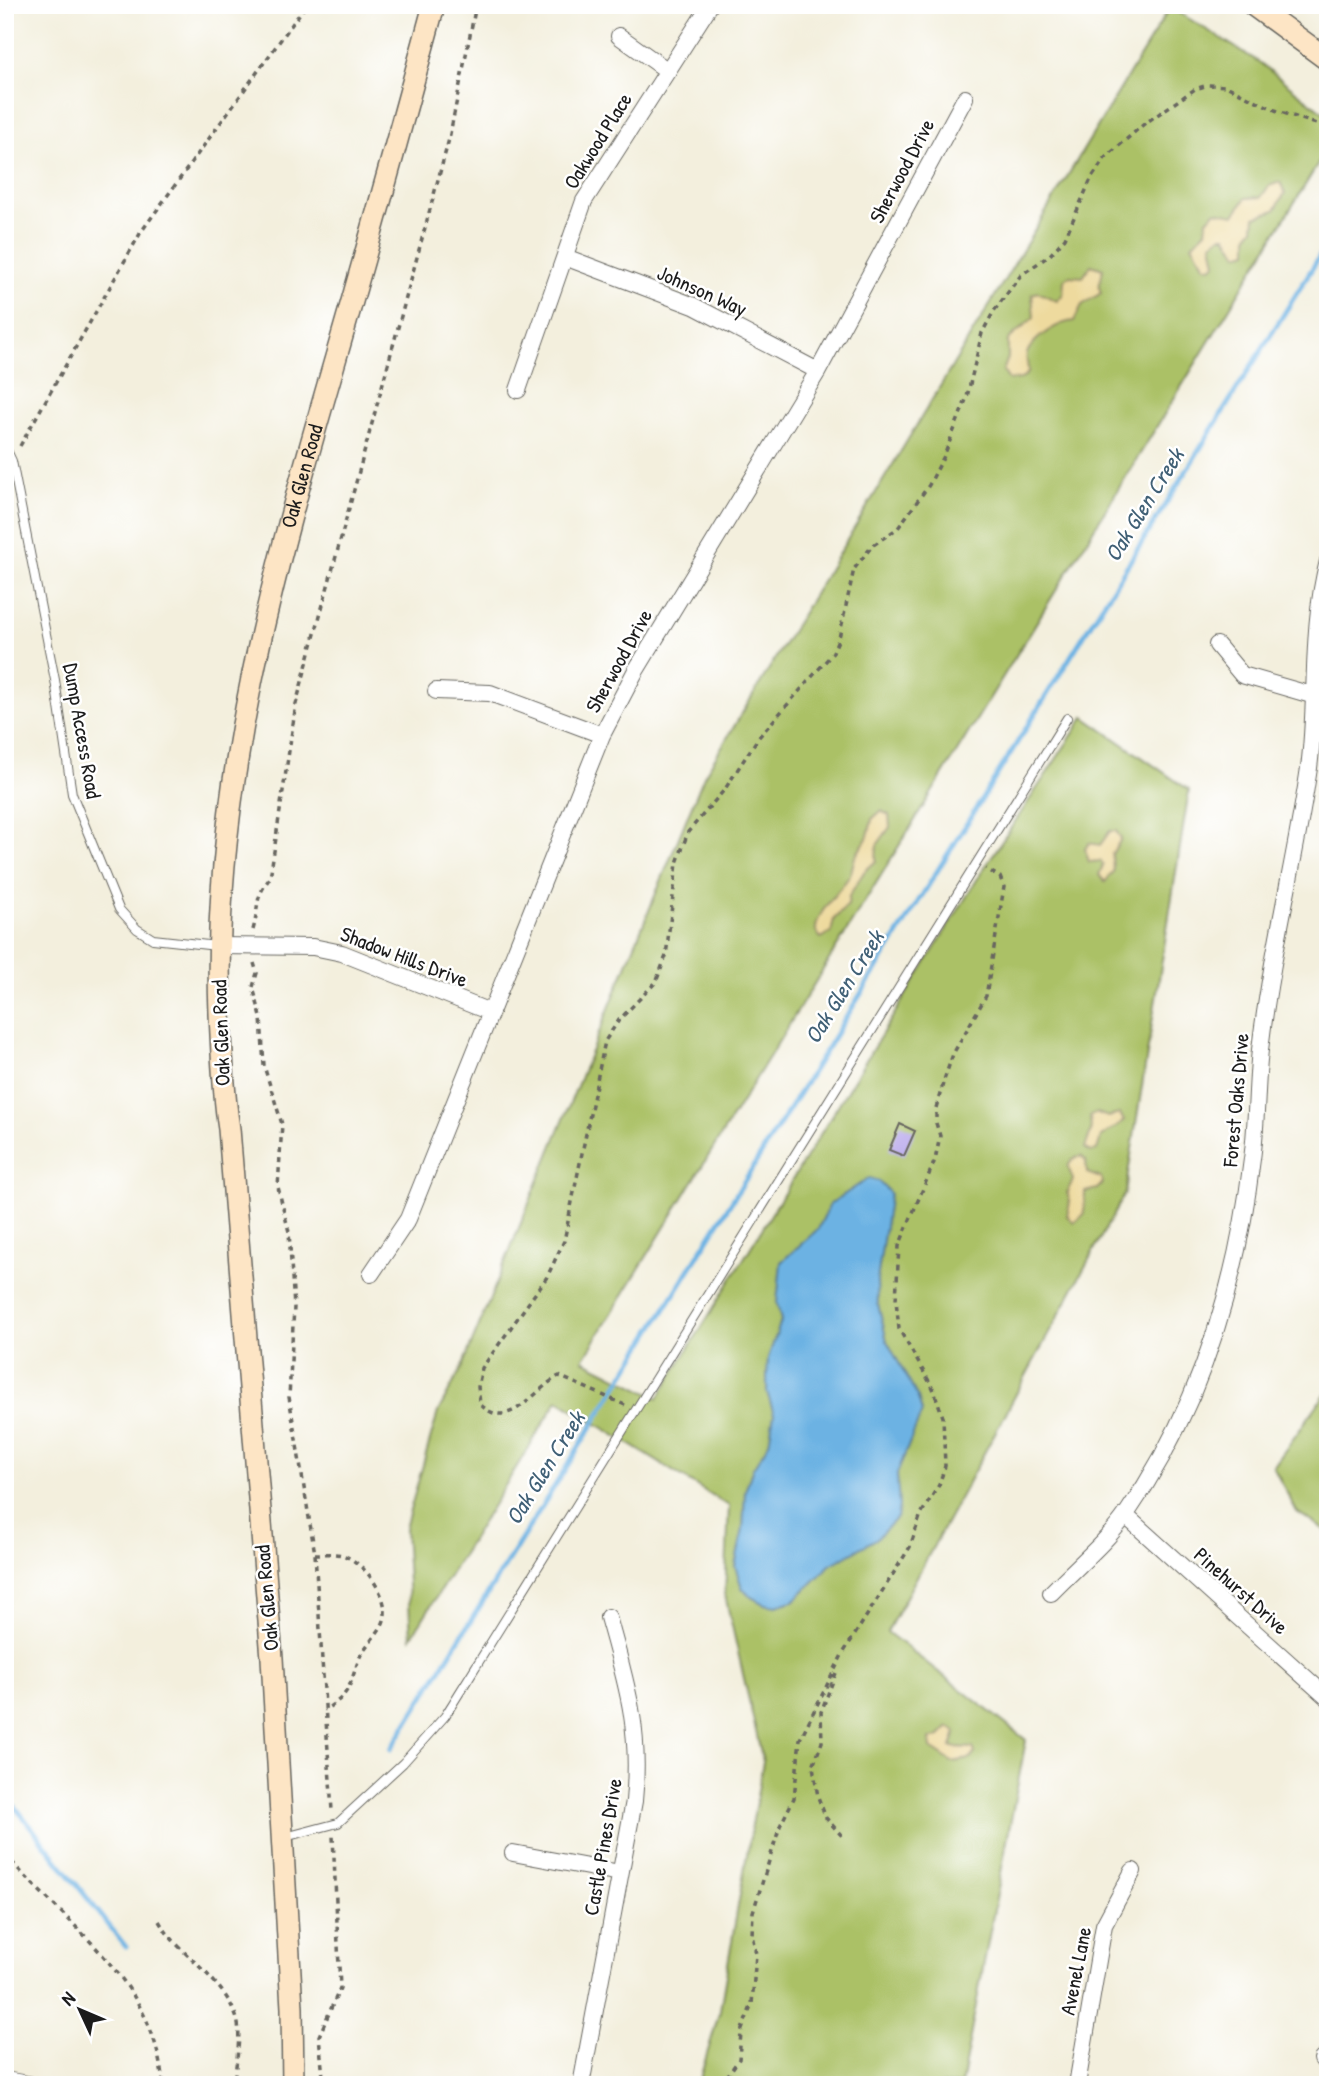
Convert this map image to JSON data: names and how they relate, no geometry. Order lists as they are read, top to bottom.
{
  "streets": {
    "main road": ["Oak Glen Road"],
    "street": [
      "Oakwood Place",
      "Sherwood Drive",
      "Johnson Way",
      "Shadow Hills Drive",
      "Forest Oaks Drive",
      "Pinehurst Drive",
      "Castle Pines Drive",
      "Avenel Lane"
    ],
    "lane": ["Dump Access Road"]
  },
  "crossings": [
    ["Oakwood Place", "Johnson Way"],
    ["Sherwood Drive", "Johnson Way"],
    ["Sherwood Drive", "Shadow Hills Drive"],
    ["Oak Glen Road", "Dump Access Road"],
    ["Oak Glen Road", "Shadow Hills Drive"],
    ["Dump Access Road", "Shadow Hills Drive"],
    ["Forest Oaks Drive", "Pinehurst Drive"]
  ],
  "water": ["Oak Glen Creek"],
  "north": "top left"
}
